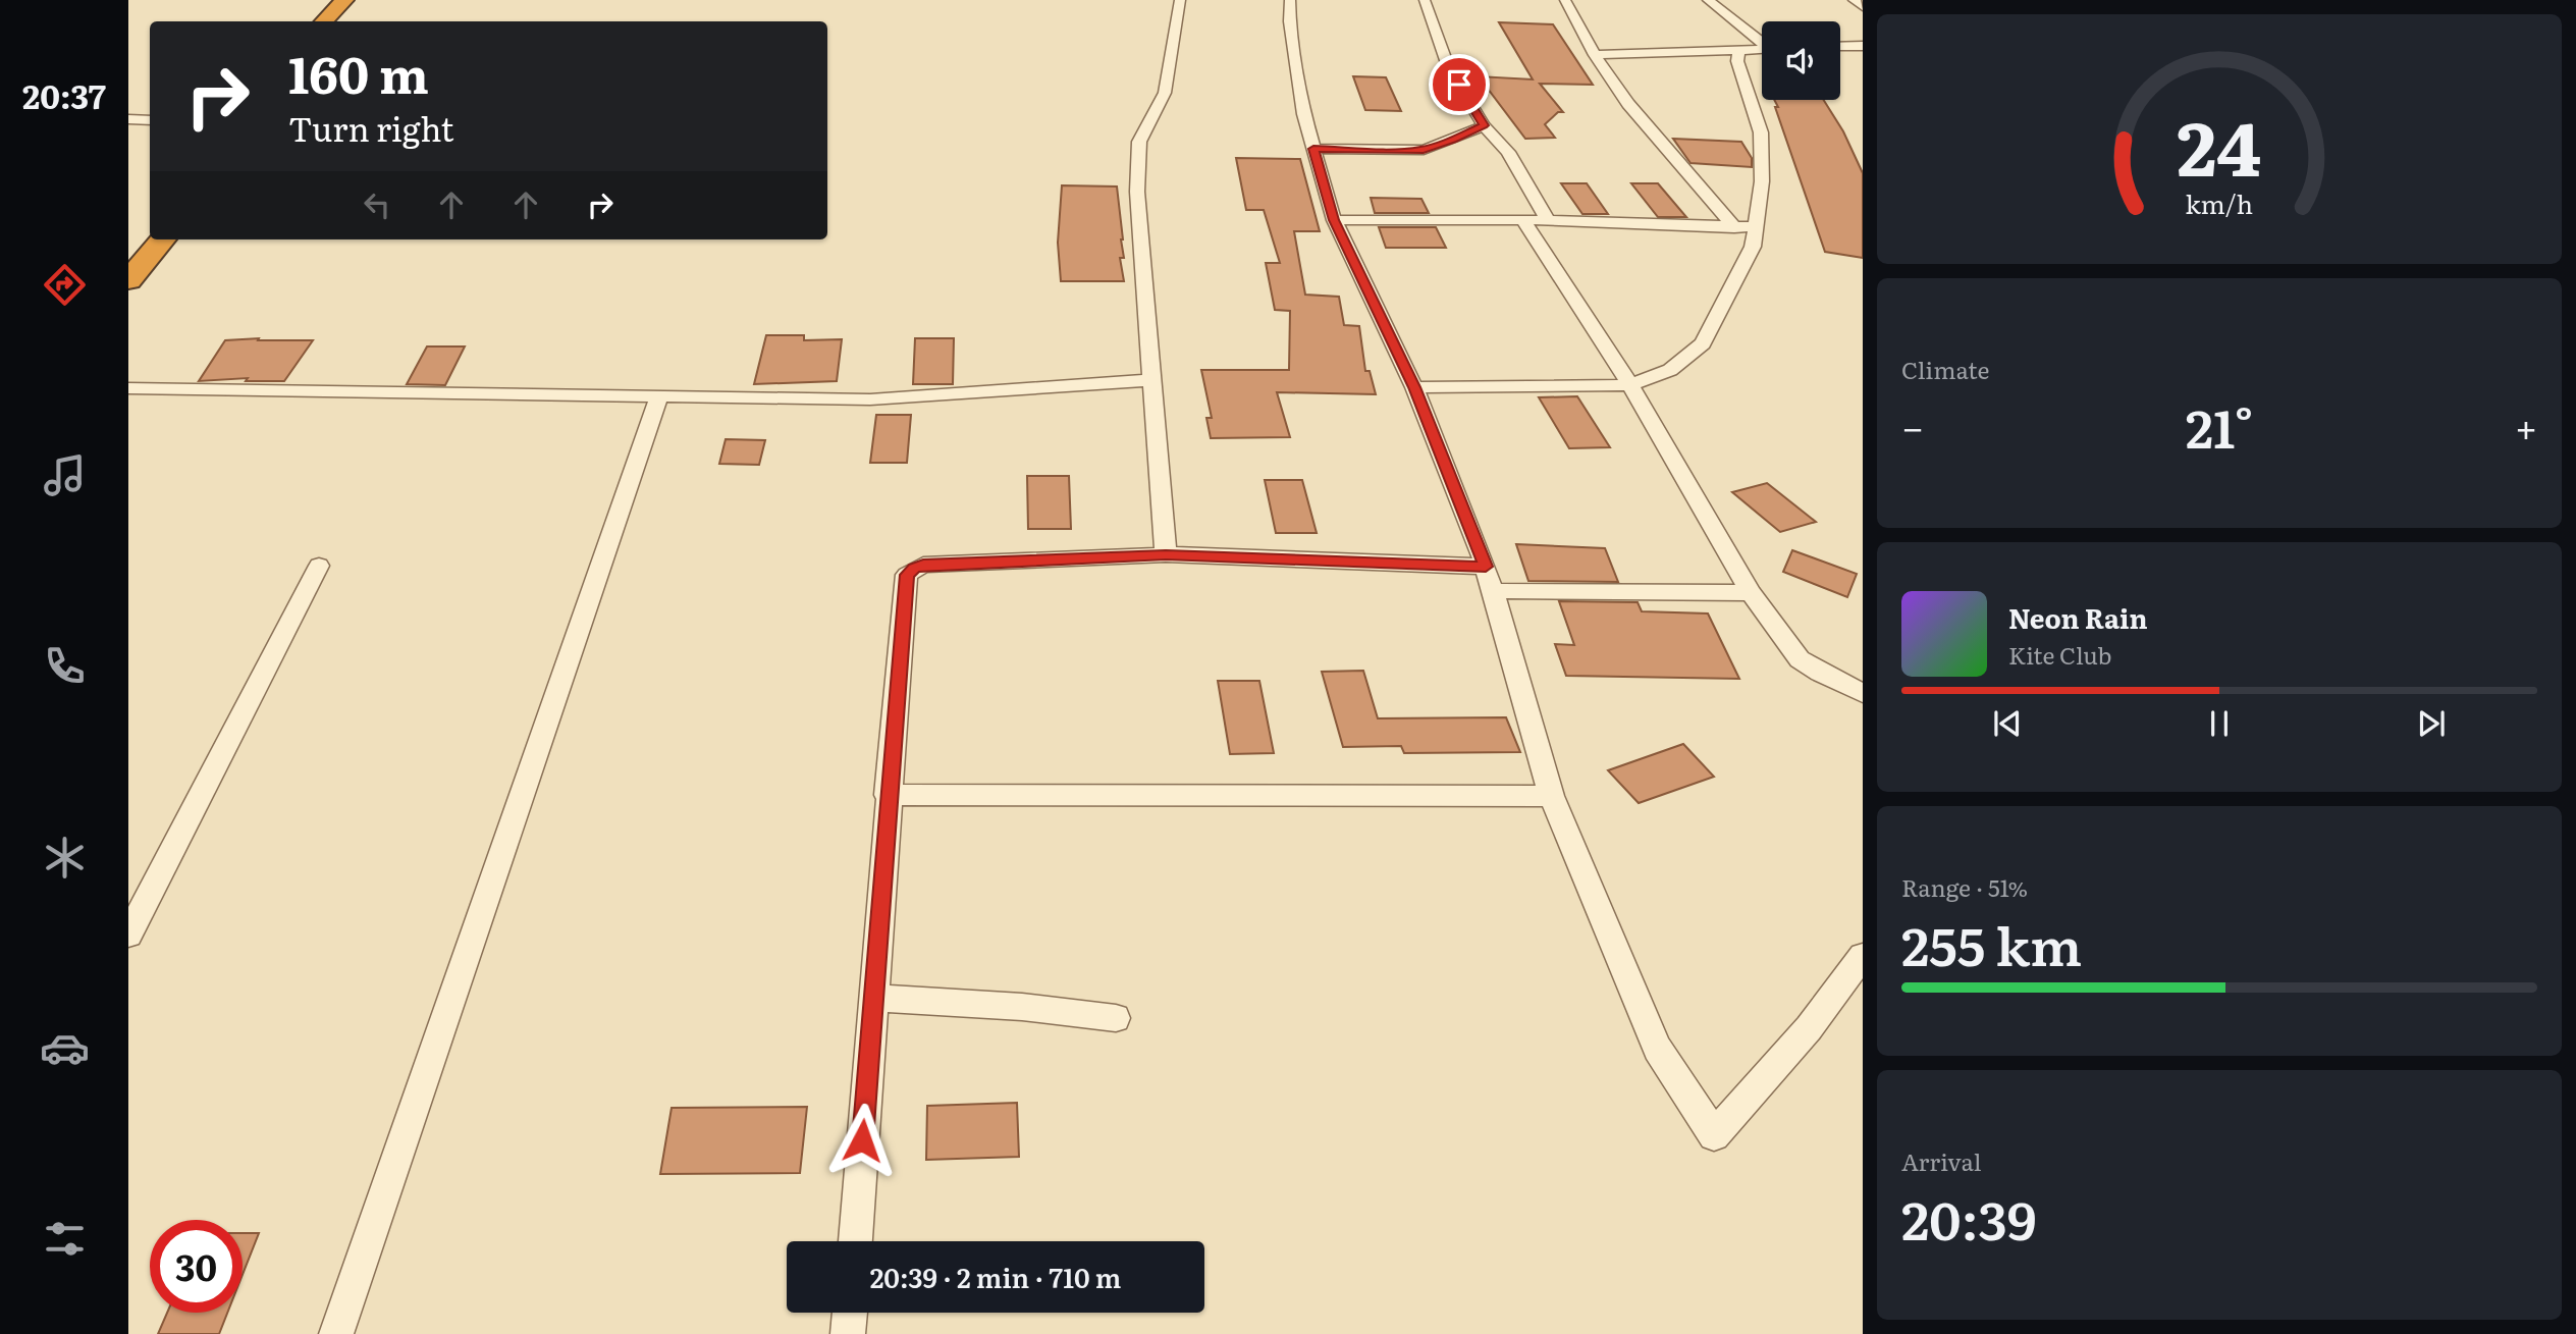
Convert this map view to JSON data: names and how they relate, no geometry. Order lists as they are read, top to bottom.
{
  "page": {
    "tabs": "20:37",
    "turn": ["160 m", "Turn right"],
    "tile": [
      "Climate",
      ["Range · 51%", "255 km"],
      ["Arrival", "20:39"]
    ],
    "heat": ["−", "21°", "+"],
    "song": ["Neon Rain", "Kite Club"],
    "limit": "30",
    "trip": "20:39 · 2 min · 710 m",
    "gauge": ["24", "km/h"]
  }
}
